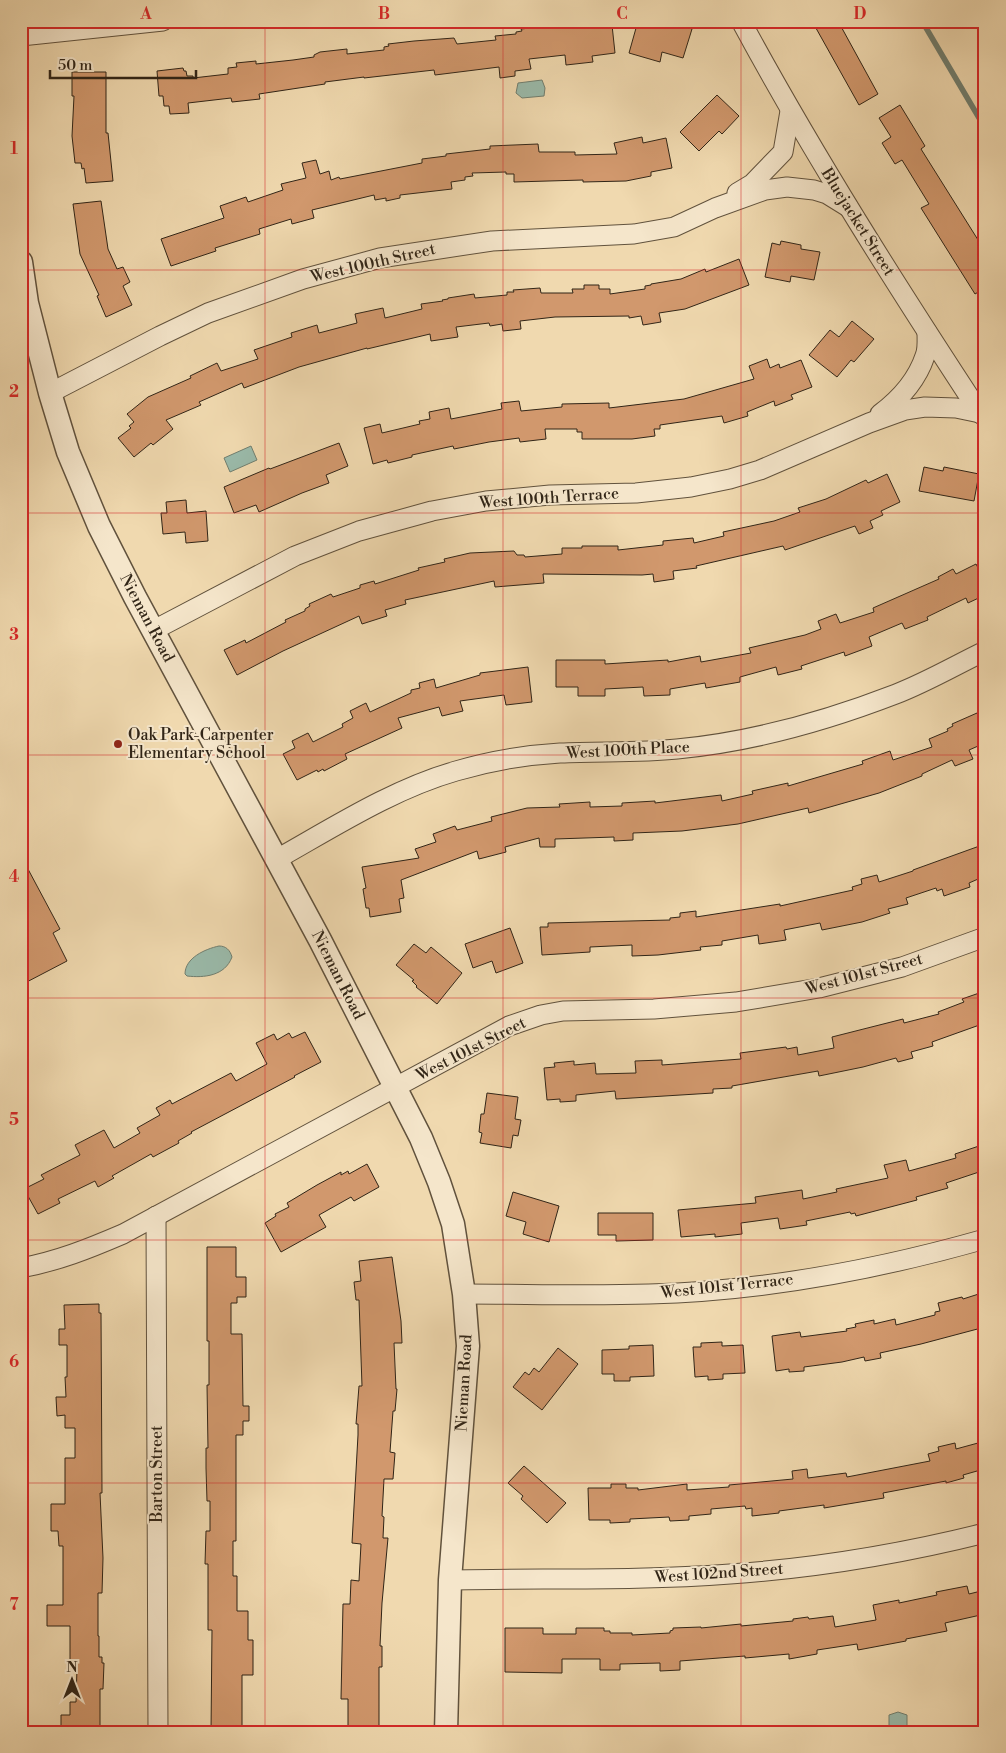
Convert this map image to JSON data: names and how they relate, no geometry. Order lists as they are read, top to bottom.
{
  "streets": {
    "street": [
      "Bluejacket Street",
      "West 100th Street",
      "West 100th Terrace",
      "Nieman Road",
      "West 100th Place",
      "West 101st Street",
      "West 101st Terrace",
      "Barton Street",
      "West 102nd Street"
    ]
  },
  "crossings": [
    ["Bluejacket Street", "West 100th Street"],
    ["Bluejacket Street", "West 100th Terrace"],
    ["West 100th Street", "Nieman Road"],
    ["West 100th Terrace", "Nieman Road"],
    ["Nieman Road", "West 100th Place"],
    ["Nieman Road", "West 101st Street"],
    ["Nieman Road", "West 101st Terrace"],
    ["Nieman Road", "West 102nd Street"],
    ["West 101st Street", "Barton Street"]
  ],
  "places": ["Oak Park-Carpenter Elementary School"],
  "scale_bar": "50 m",
  "north": "top",
  "grid": {
    "columns": [
      "A",
      "B",
      "C",
      "D"
    ],
    "rows": [
      "1",
      "2",
      "3",
      "4",
      "5",
      "6",
      "7"
    ]
  }
}
